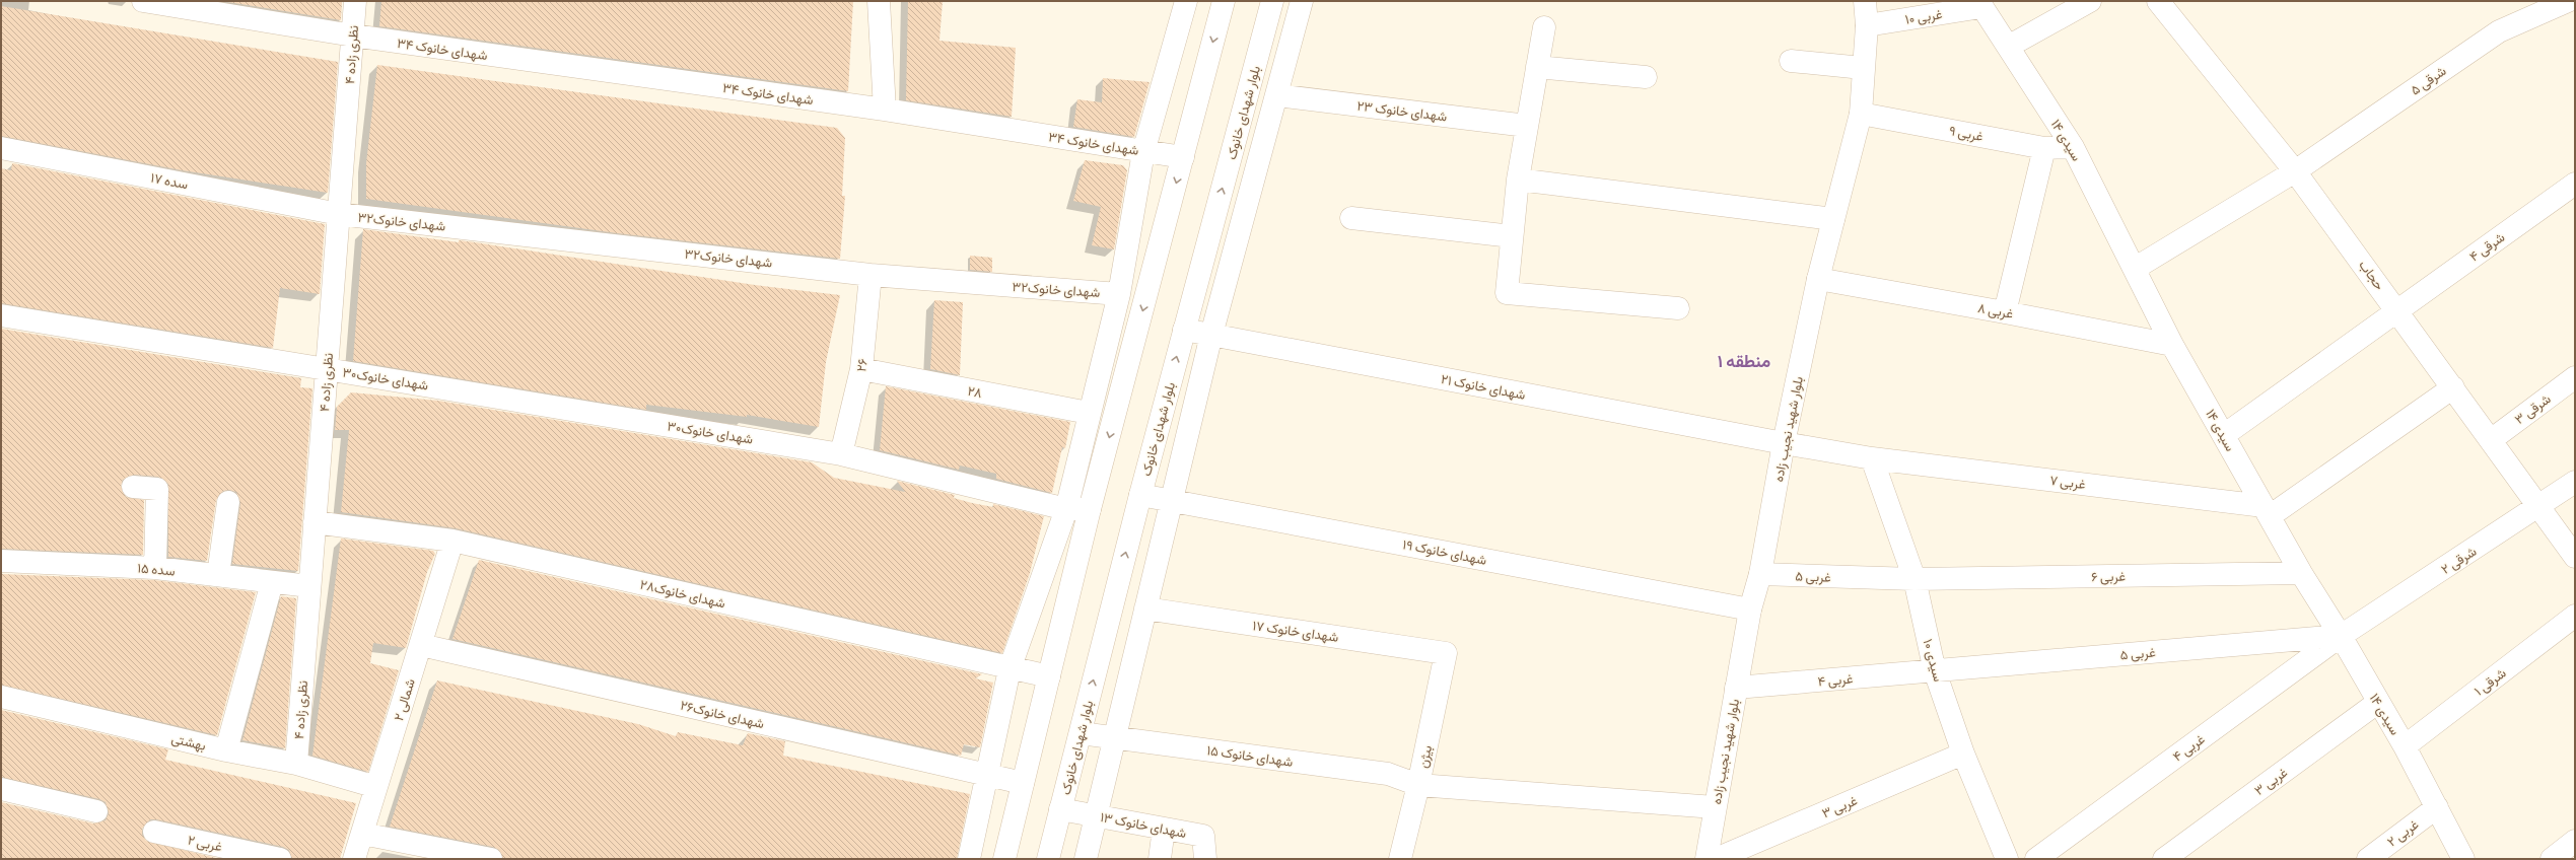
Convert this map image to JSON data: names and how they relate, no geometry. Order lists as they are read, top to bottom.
{
  "streets": {
    "street": [
      "غربی ۱۰",
      "۳۴ شهدای خانوک",
      "نظری زاده ۴",
      "شرقی ۵",
      "شهدای خانوک ۲۳",
      "بلوار شهدای خانوک",
      "غربی ۹",
      "سیدی ۱۴",
      "سده ۱۷",
      "شهدای خانوک۳۲",
      "شرقی ۴",
      "حجاب",
      "غربی ۸",
      "۲۶",
      "شهدای خانوک۳۰",
      "شهدای خانوک ۲۱",
      "۲۸",
      "شرقی ۳",
      "بلوار شهید نجیب زاده",
      "غربی ۷",
      "شهدای خانوک ۱۹",
      "شرقی ۲",
      "سده ۱۵",
      "غربی ۵",
      "غربی ۶",
      "شهدای خانوک۲۸",
      "شهدای خانوک ۱۷",
      "سیدی ۱۰",
      "غربی ۴",
      "شرقی ۱",
      "شمالی ۲",
      "شهدای خانوک۲۶",
      "بهشتی",
      "شهدای خانوک ۱۵",
      "بیژن",
      "غربی ۳",
      "شهدای خانوک ۱۳",
      "غربی ۲",
      "۲ غربی"
    ]
  },
  "crossings": [
    ["غربی ۱۰", "سیدی ۱۴"],
    ["غربی ۱۰", "بلوار شهید نجیب زاده"],
    ["۳۴ شهدای خانوک", "نظری زاده ۴"],
    ["نظری زاده ۴", "سده ۱۷"],
    ["نظری زاده ۴", "شهدای خانوک۳۲"],
    ["نظری زاده ۴", "شهدای خانوک۳۰"],
    ["نظری زاده ۴", "سده ۱۵"],
    ["نظری زاده ۴", "شهدای خانوک۲۸"],
    ["نظری زاده ۴", "بهشتی"],
    ["شرقی ۵", "سیدی ۱۴"],
    ["شرقی ۵", "حجاب"],
    ["بلوار شهدای خانوک", "شهدای خانوک ۲۱"],
    ["بلوار شهدای خانوک", "شهدای خانوک ۱۹"],
    ["بلوار شهدای خانوک", "شهدای خانوک ۱۵"],
    ["بلوار شهدای خانوک", "شهدای خانوک ۱۳"],
    ["غربی ۹", "سیدی ۱۴"],
    ["غربی ۹", "بلوار شهید نجیب زاده"],
    ["سیدی ۱۴", "شرقی ۴"],
    ["سیدی ۱۴", "غربی ۸"],
    ["سیدی ۱۴", "غربی ۷"],
    ["سیدی ۱۴", "شرقی ۲"],
    ["سیدی ۱۴", "غربی ۵"],
    ["سیدی ۱۴", "غربی ۶"],
    ["سیدی ۱۴", "غربی ۴"],
    ["سیدی ۱۴", "شرقی ۱"],
    ["سیدی ۱۴", "غربی ۳"],
    ["سیدی ۱۴", "غربی ۲"],
    ["سده ۱۷", "شهدای خانوک۳۲"],
    ["شهدای خانوک۳۲", "۲۶"],
    ["شرقی ۴", "حجاب"],
    ["حجاب", "شرقی ۳"],
    ["حجاب", "شرقی ۲"],
    ["غربی ۸", "بلوار شهید نجیب زاده"],
    ["۲۶", "شهدای خانوک۳۰"],
    ["۲۶", "۲۸"],
    ["شهدای خانوک ۲۱", "بلوار شهید نجیب زاده"],
    ["بلوار شهید نجیب زاده", "شهدای خانوک ۱۹"],
    ["بلوار شهید نجیب زاده", "غربی ۵"],
    ["بلوار شهید نجیب زاده", "غربی ۴"],
    ["بلوار شهید نجیب زاده", "شهدای خانوک ۱۵"],
    ["غربی ۷", "سیدی ۱۰"],
    ["شرقی ۲", "غربی ۵"],
    ["شرقی ۲", "غربی ۴"],
    ["غربی ۵", "غربی ۶"],
    ["غربی ۵", "سیدی ۱۰"],
    ["غربی ۵", "غربی ۴"],
    ["غربی ۶", "سیدی ۱۰"],
    ["شهدای خانوک۲۸", "شمالی ۲"],
    ["شهدای خانوک ۱۷", "بیژن"],
    ["سیدی ۱۰", "غربی ۴"],
    ["سیدی ۱۰", "غربی ۳"],
    ["شمالی ۲", "شهدای خانوک۲۶"],
    ["شمالی ۲", "بهشتی"],
    ["شهدای خانوک ۱۵", "بیژن"]
  ],
  "districts": ["منطقه ۱"]
}
